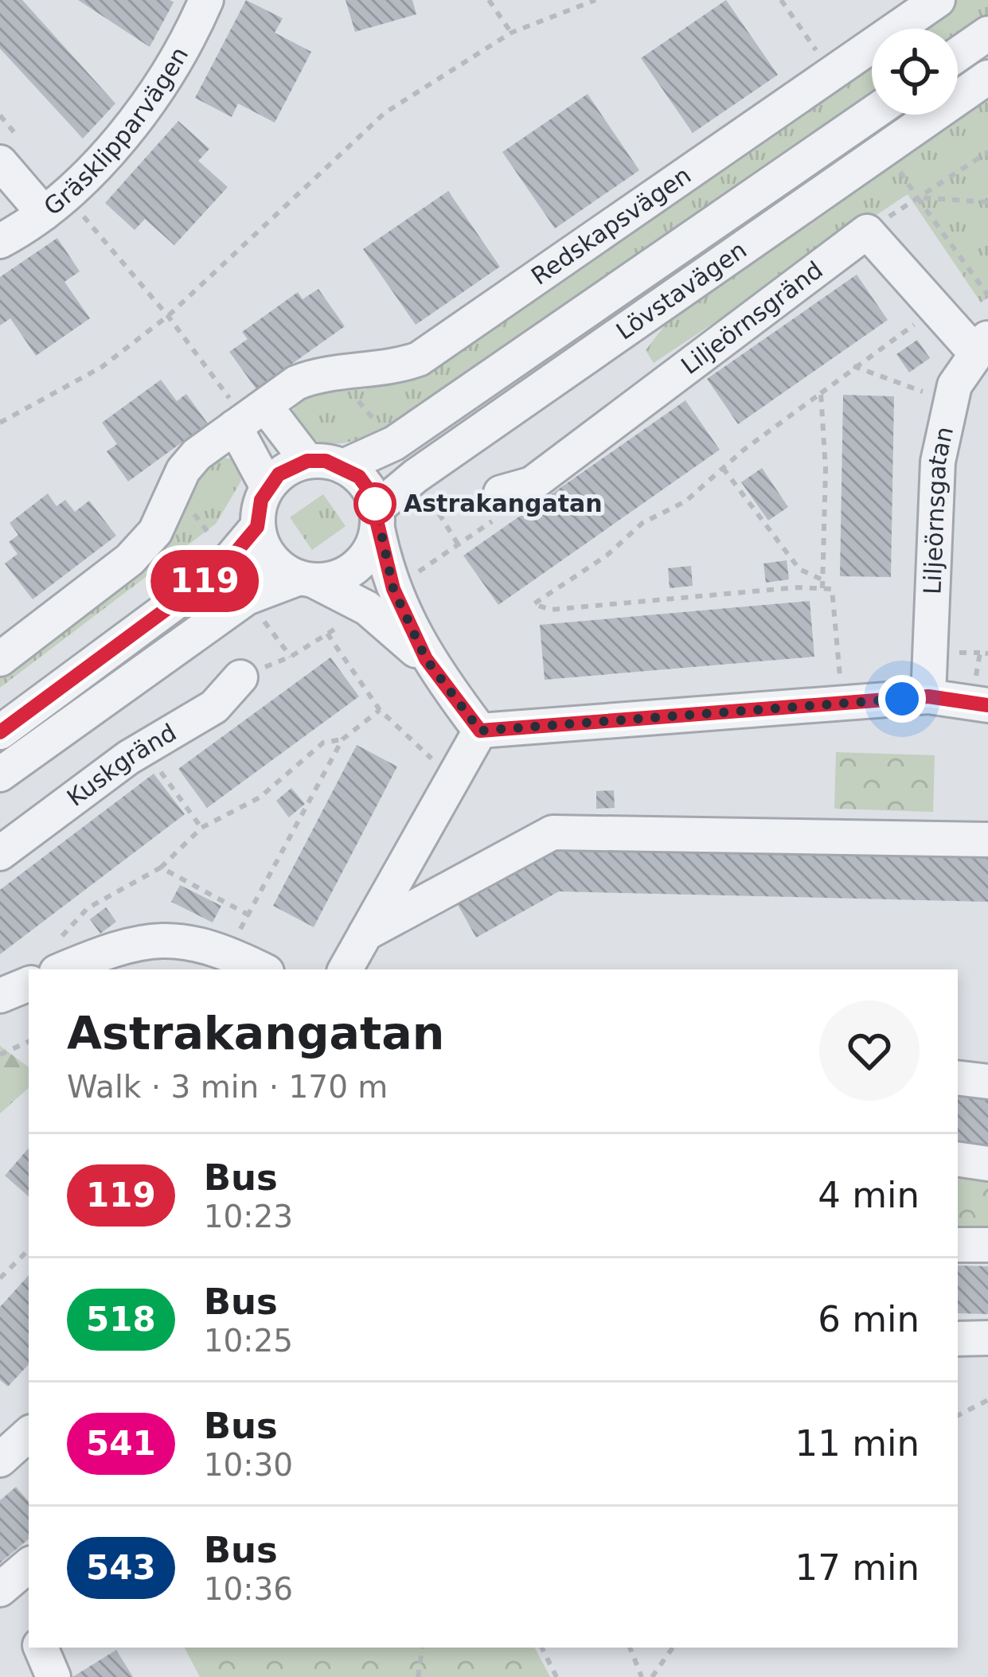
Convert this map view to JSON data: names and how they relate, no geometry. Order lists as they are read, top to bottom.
{
  "streets": {
    "street": [
      "Gräsklipparvägen",
      "Redskapsvägen",
      "Lövstavägen",
      "Liljeörnsgränd",
      "Liljeörnsgatan",
      "Kuskgränd"
    ]
  },
  "places": ["Astrakangatan"],
  "lines": ["bus line 119"],
  "page": {
    "on_map": "119",
    "heading": ["Astrakangatan", "Walk · 3 min · 170 m"],
    "list": [
      {
        "mark": "119",
        "name": "Bus",
        "note": "10:23",
        "value": "4 min"
      },
      {
        "mark": "518",
        "name": "Bus",
        "note": "10:25",
        "value": "6 min"
      },
      {
        "mark": "541",
        "name": "Bus",
        "note": "10:30",
        "value": "11 min"
      },
      {
        "mark": "543",
        "name": "Bus",
        "note": "10:36",
        "value": "17 min"
      }
    ]
  }
}
